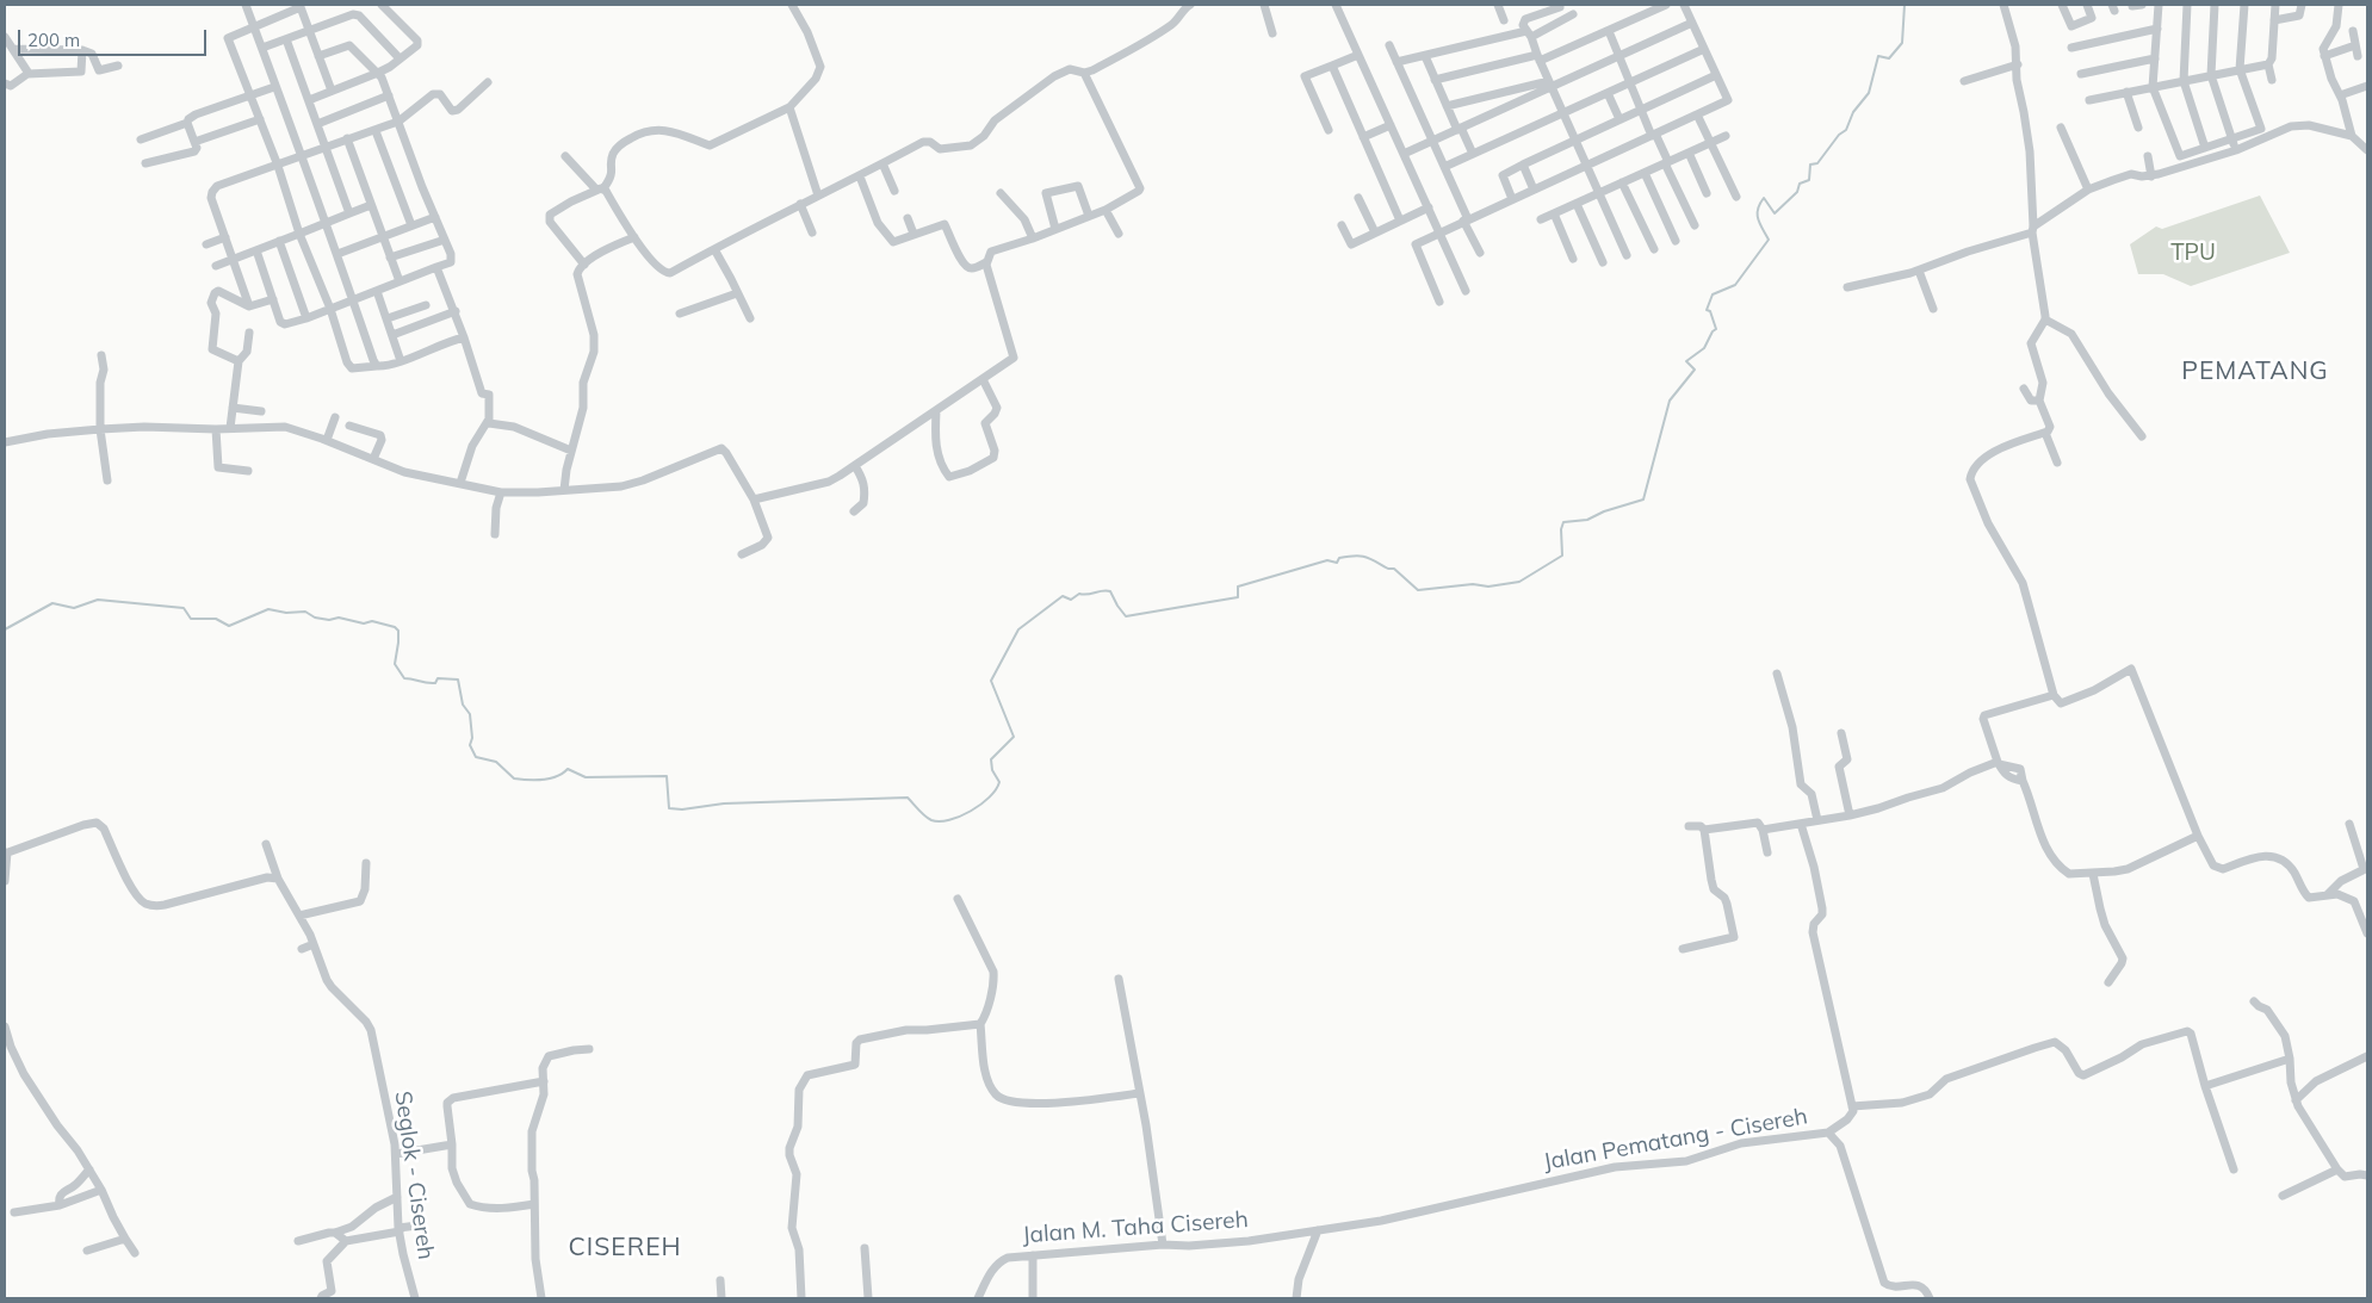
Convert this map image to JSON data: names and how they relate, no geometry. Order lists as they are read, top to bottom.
{
  "streets": {
    "street": ["Jalan Pematang - Cisereh", "Seglok - Cisereh", "Jalan M. Taha Cisereh"]
  },
  "crossings": [
    ["Jalan Pematang - Cisereh", "Jalan M. Taha Cisereh"]
  ],
  "districts": ["PEMATANG", "CISEREH"],
  "parks": ["TPU"],
  "scale_bar": "200 m"
}
